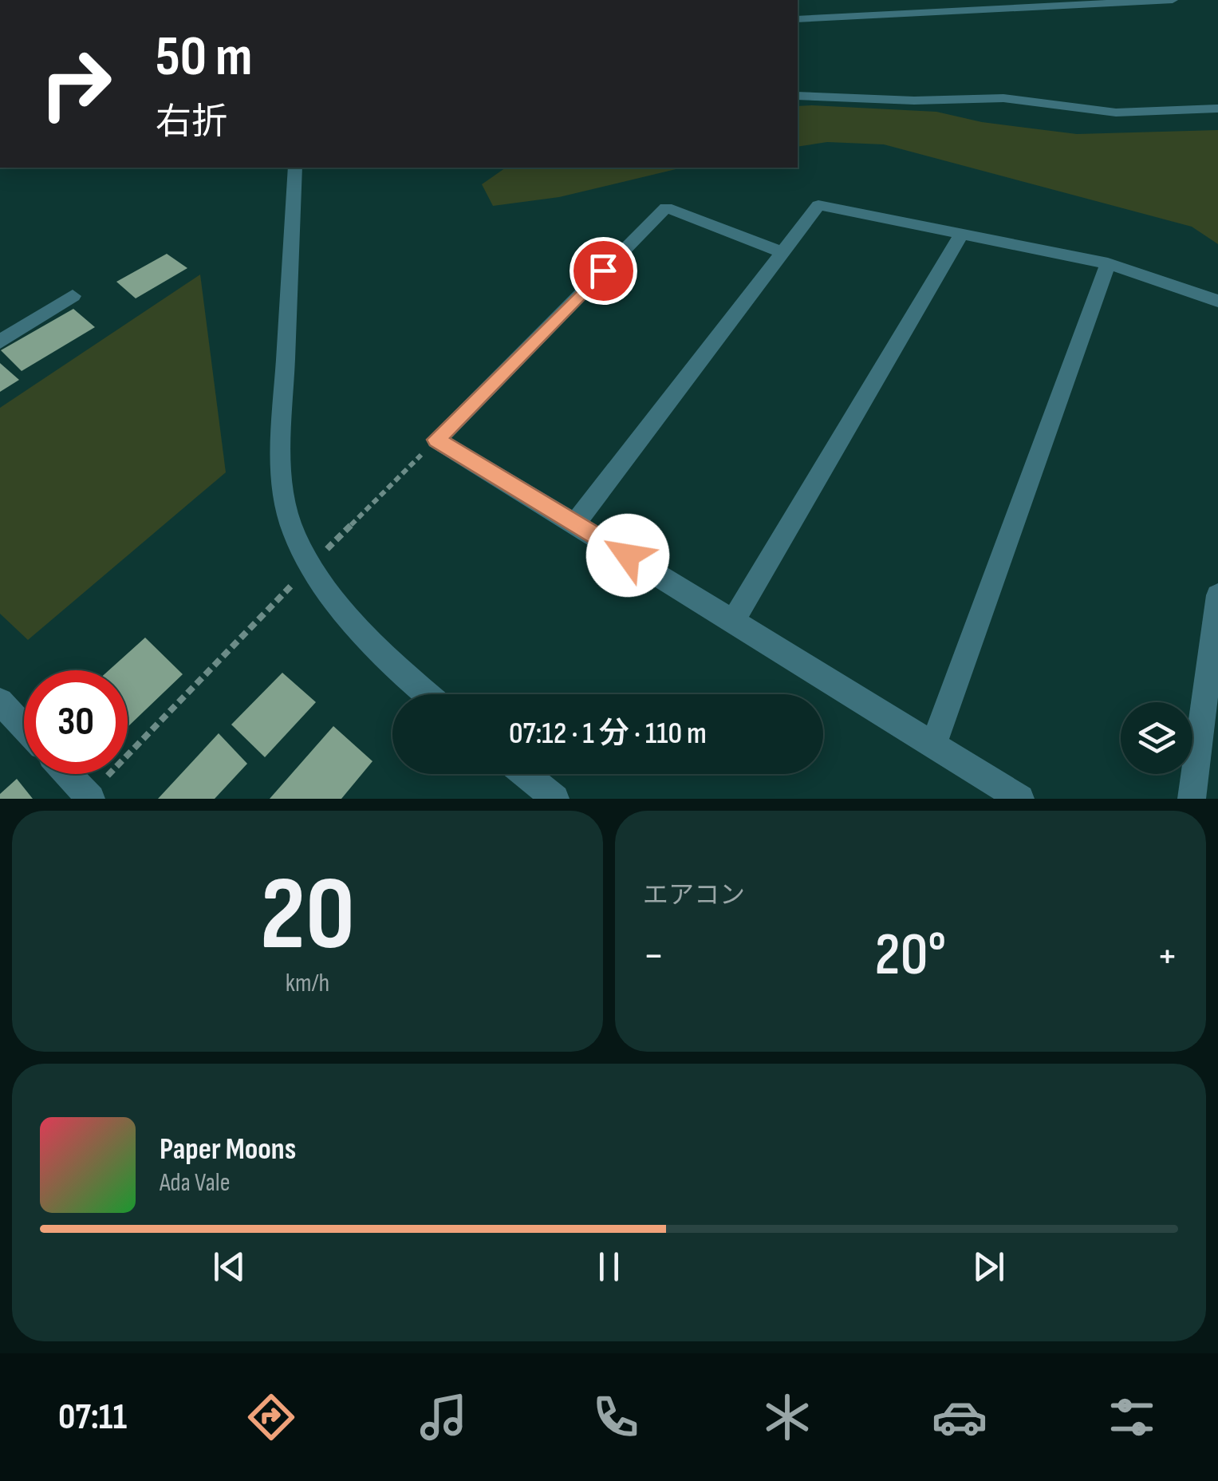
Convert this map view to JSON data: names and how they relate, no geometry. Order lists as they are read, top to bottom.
{
  "page": {
    "turn": ["50 m", "右折"],
    "limit": "30",
    "trip": "07:12 · 1 分 · 110 m",
    "tile": [
      ["20", "km/h"],
      "エアコン"
    ],
    "heat": ["−", "20°", "+"],
    "song": ["Paper Moons", "Ada Vale"],
    "tabs": "07:11"
  }
}
